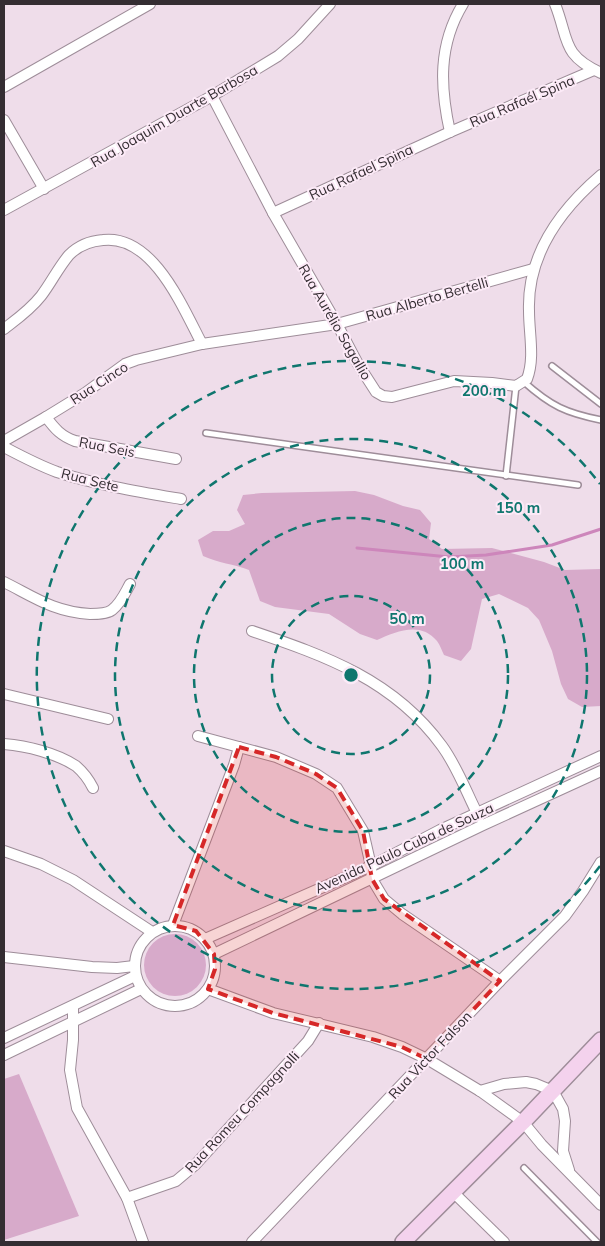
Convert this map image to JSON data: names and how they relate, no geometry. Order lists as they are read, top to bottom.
{
  "streets": {
    "street": [
      "Rua Rafaél Spina",
      "Rua Joaquim Duarte Barbosa",
      "Rua Rafael Spina",
      "Rua Alberto Bertelli",
      "Rua Aurélio Sagallio",
      "Rua Cinco",
      "Rua Seis",
      "Rua Sete",
      "Avenida Paulo Cuba de Souza",
      "Rua Victor Falson",
      "Rua Romeu Compagnolli"
    ]
  },
  "crossings": [
    ["Rua Rafaél Spina", "Rua Rafael Spina"],
    ["Rua Joaquim Duarte Barbosa", "Rua Aurélio Sagallio"],
    ["Rua Rafael Spina", "Rua Aurélio Sagallio"],
    ["Rua Alberto Bertelli", "Rua Aurélio Sagallio"],
    ["Rua Alberto Bertelli", "Rua Cinco"],
    ["Rua Cinco", "Rua Seis"]
  ],
  "rings": [
    "200 m",
    "150 m",
    "100 m",
    "50 m"
  ]
}
